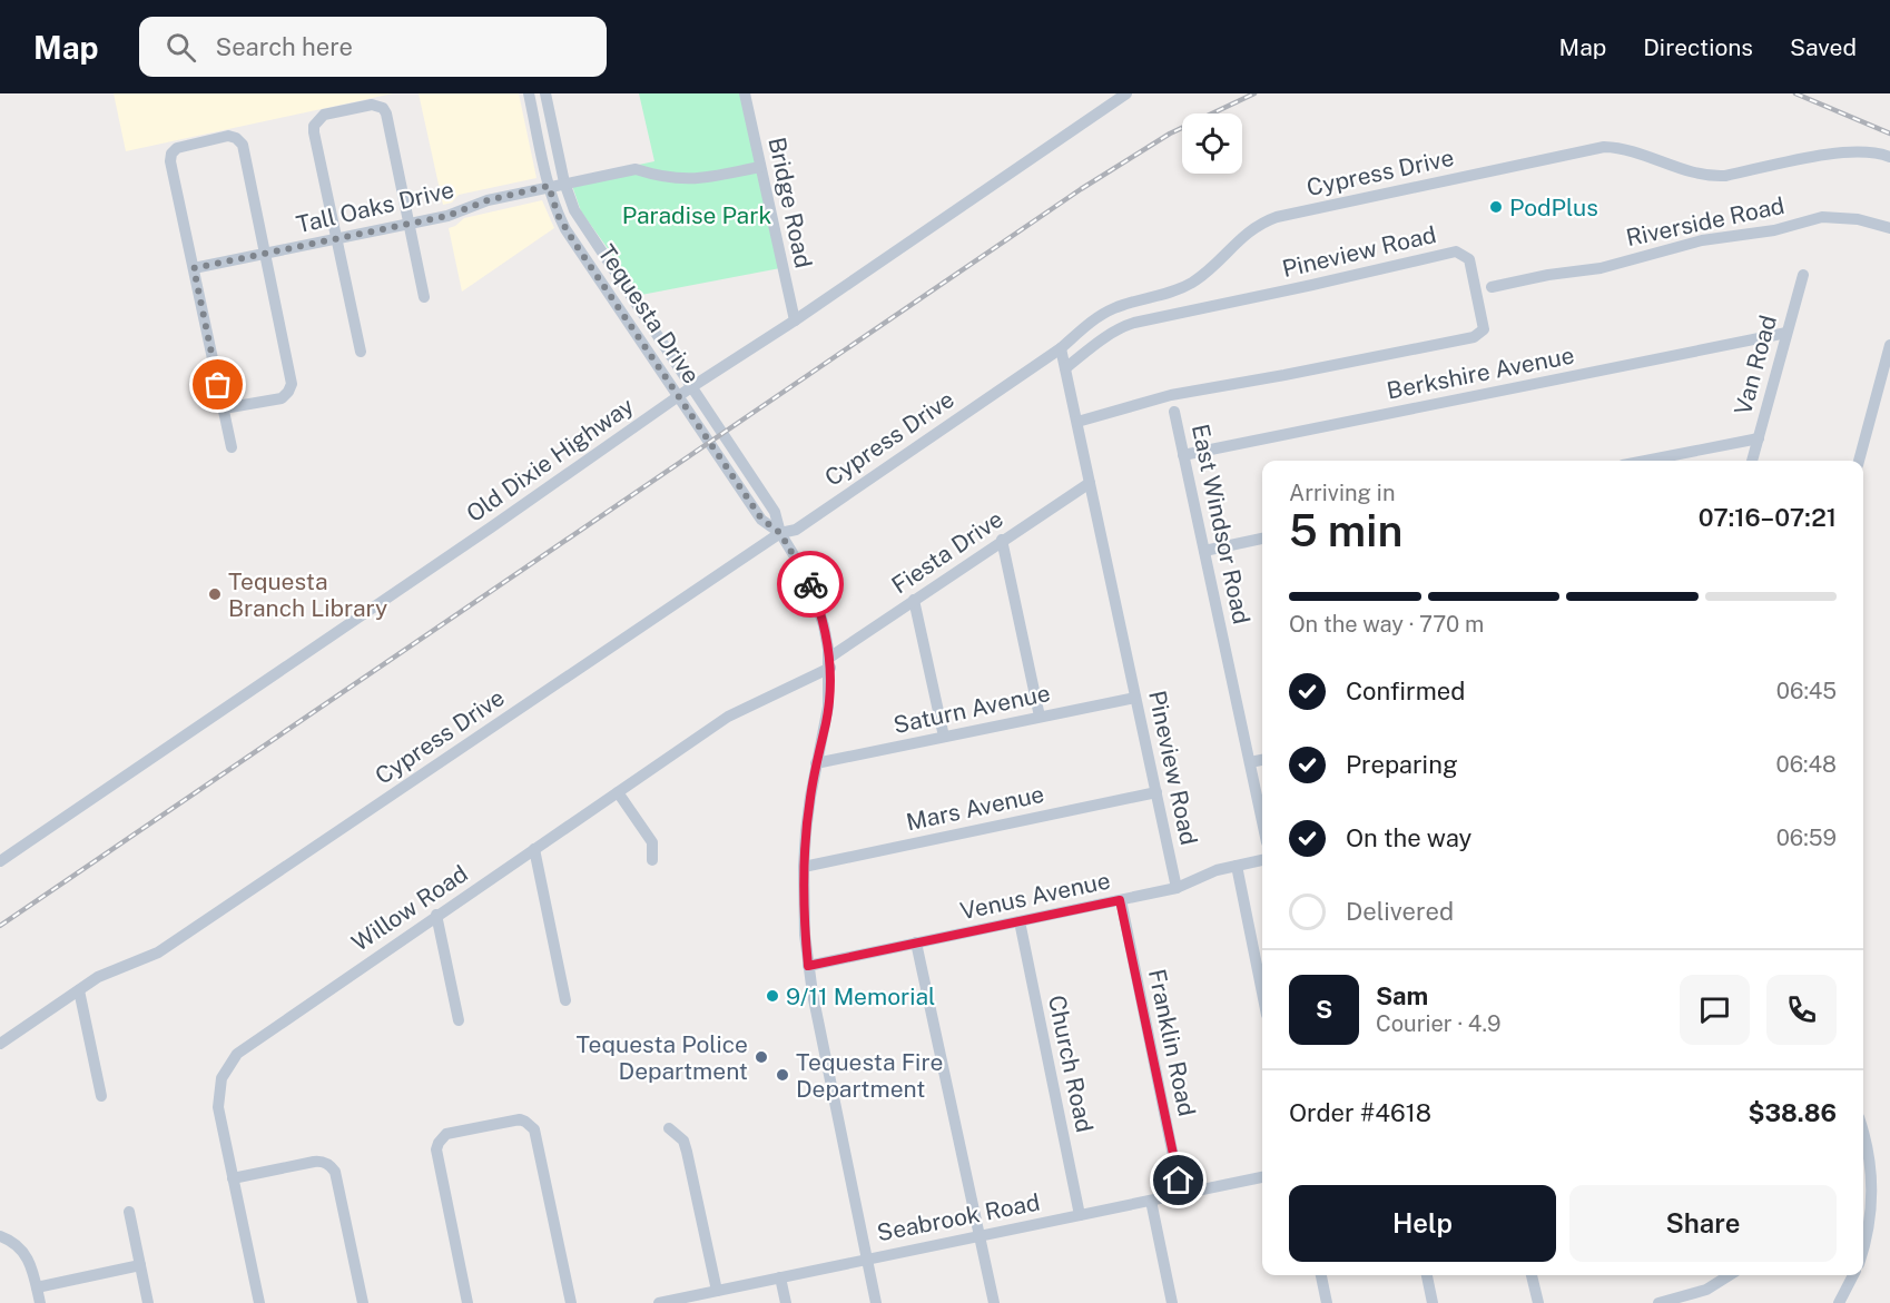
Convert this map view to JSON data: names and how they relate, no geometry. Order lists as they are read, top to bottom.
{
  "streets": {
    "street": [
      "Cypress Drive",
      "Bridge Road",
      "Tall Oaks Drive",
      "Riverside Road",
      "Pineview Road",
      "Tequesta Drive",
      "Van Road",
      "Berkshire Avenue",
      "Old Dixie Highway",
      "East Windsor Road",
      "Fiesta Drive",
      "Saturn Avenue",
      "Mars Avenue",
      "Venus Avenue",
      "Willow Road",
      "Franklin Road",
      "Church Road",
      "Seabrook Road"
    ]
  },
  "crossings": [
    ["Cypress Drive", "Pineview Road"],
    ["Cypress Drive", "Tequesta Drive"],
    ["Bridge Road", "Tall Oaks Drive"],
    ["Bridge Road", "Old Dixie Highway"],
    ["Tall Oaks Drive", "Tequesta Drive"],
    ["Pineview Road", "Fiesta Drive"],
    ["Pineview Road", "Saturn Avenue"],
    ["Pineview Road", "Mars Avenue"],
    ["Pineview Road", "Venus Avenue"],
    ["Tequesta Drive", "Old Dixie Highway"],
    ["Tequesta Drive", "Fiesta Drive"],
    ["Tequesta Drive", "Saturn Avenue"],
    ["Tequesta Drive", "Mars Avenue"],
    ["Tequesta Drive", "Venus Avenue"],
    ["Tequesta Drive", "Willow Road"],
    ["Tequesta Drive", "Seabrook Road"],
    ["Van Road", "Berkshire Avenue"],
    ["Berkshire Avenue", "East Windsor Road"],
    ["Fiesta Drive", "Willow Road"],
    ["Venus Avenue", "Franklin Road"],
    ["Venus Avenue", "Church Road"],
    ["Franklin Road", "Seabrook Road"],
    ["Church Road", "Seabrook Road"]
  ],
  "parks": ["Paradise Park"],
  "places": [
    "PodPlus",
    "Tequesta Branch Library",
    "9/11 Memorial",
    "Tequesta Police Department",
    "Tequesta Fire Department"
  ],
  "page": {
    "header": "Map",
    "search": "Search here",
    "nav": ["Map", "Directions", "Saved"],
    "heading": ["5 min", "Arriving in", "07:16–07:21"],
    "panel": [
      "Sam",
      "Courier · 4.9",
      "Order #4618",
      "$38.86"
    ],
    "bar": "On the way · 770 m",
    "list": [
      ["Confirmed", "06:45"],
      ["Preparing", "06:48"],
      ["On the way", "06:59"],
      "Delivered"
    ],
    "round": "S",
    "buttons": ["Help", "Share"]
  }
}
